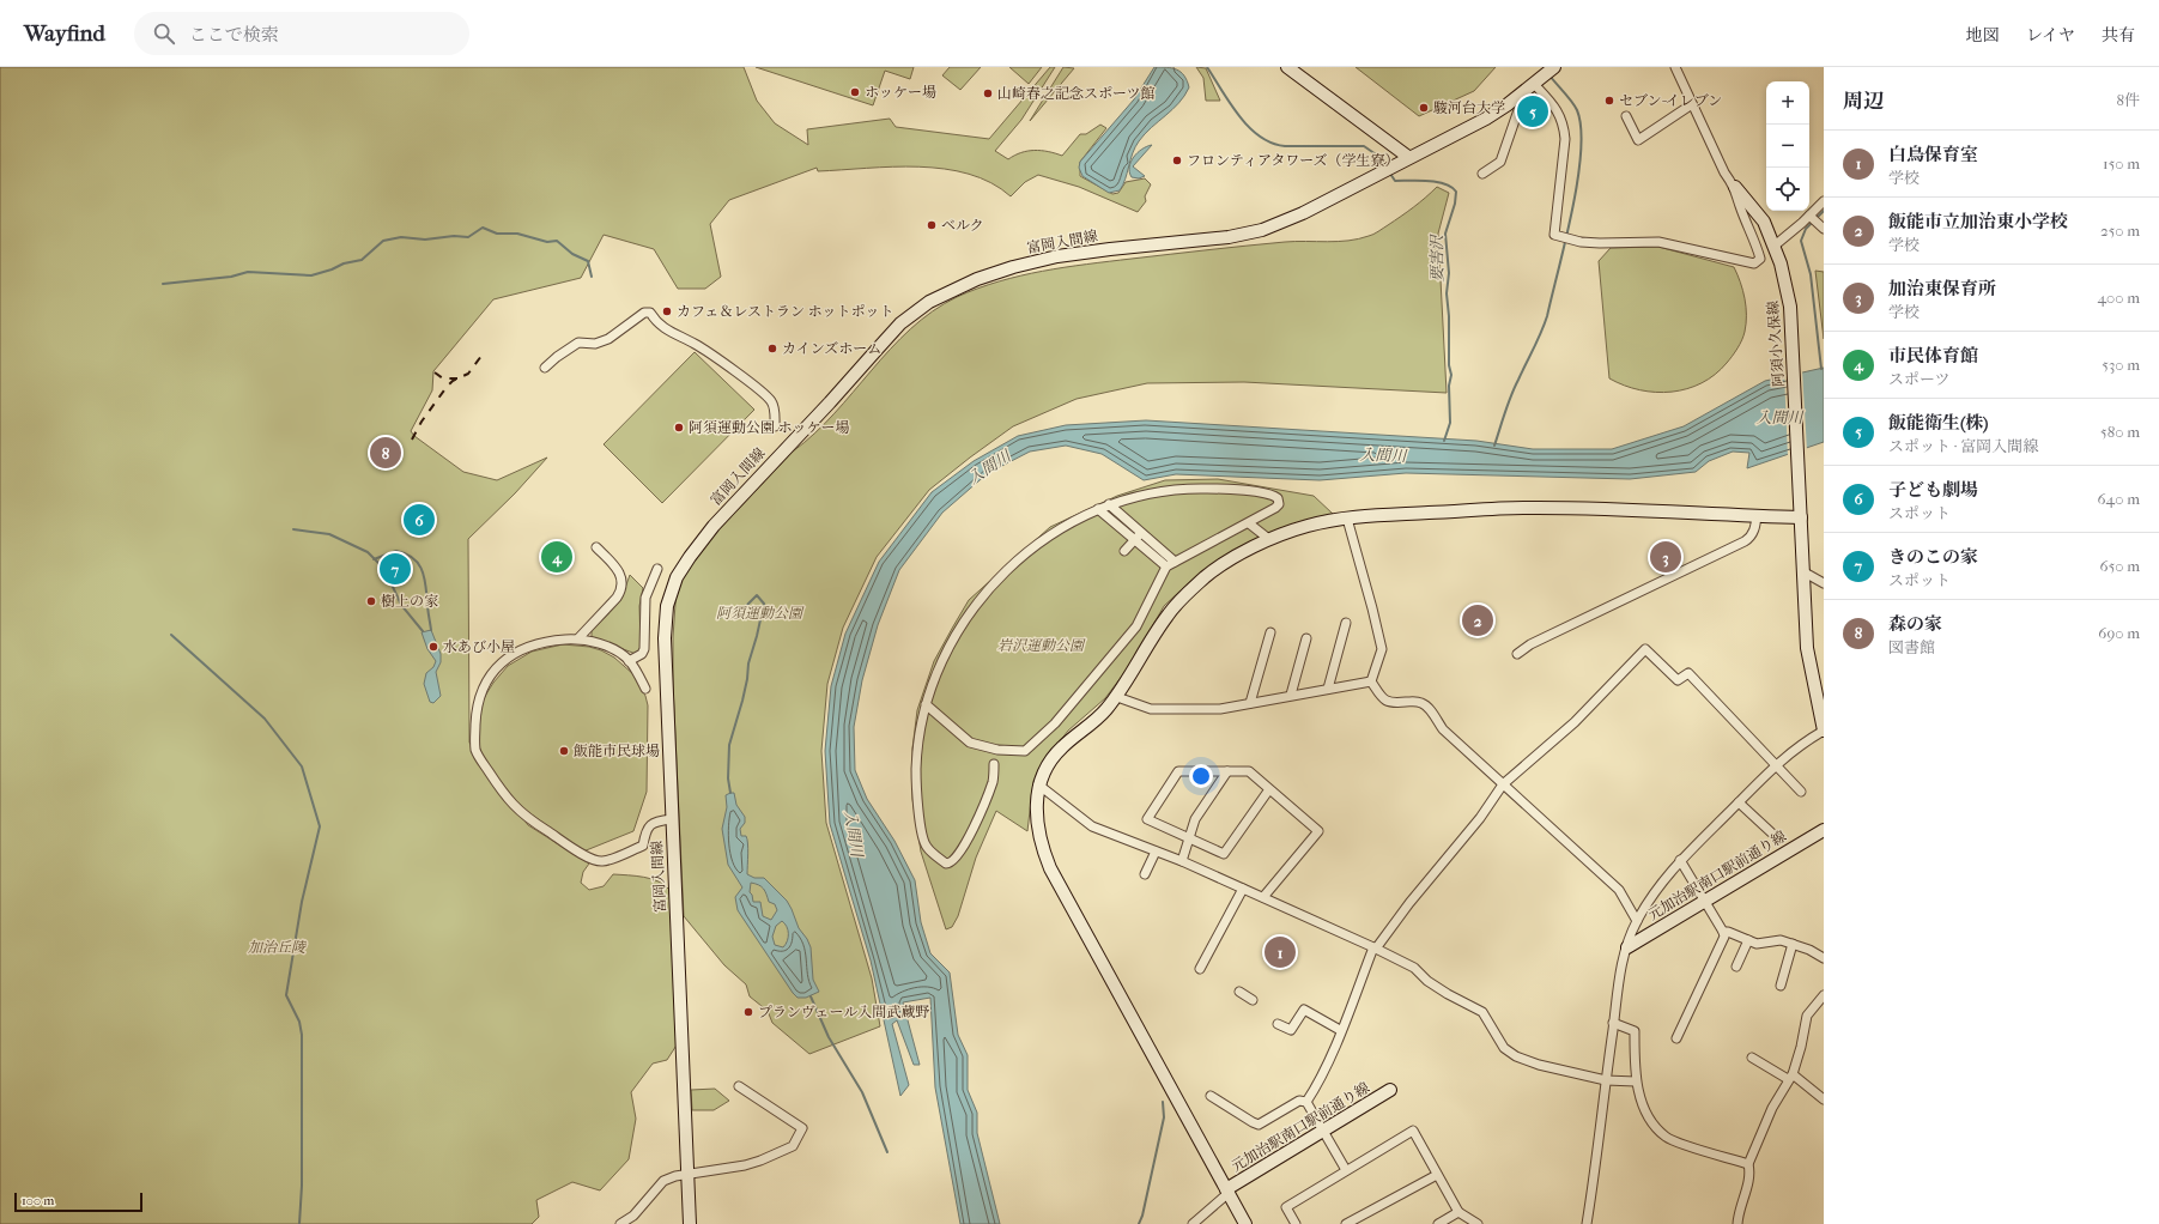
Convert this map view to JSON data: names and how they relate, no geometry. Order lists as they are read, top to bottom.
{
  "streets": {
    "street": ["富岡入間線", "阿須小久保線", "元加治駅南口駅前通り線"]
  },
  "water": ["要害沢", "入間川"],
  "parks": ["阿須運動公園", "岩沢運動公園", "加治丘陵"],
  "places": [
    "ホッケー場",
    "山崎春之記念スポーツ館",
    "セブン-イレブン",
    "駿河台大学",
    "フロンティアタワーズ（学生寮）",
    "ベルク",
    "カフェ＆レストラン ホットポット",
    "カインズホーム",
    "阿須運動公園 ホッケー場",
    "樹上の家",
    "水あび小屋",
    "飯能市民球場",
    "プランヴェール入間武蔵野"
  ],
  "scale_bar": "100 m",
  "page": {
    "header": "Wayfind",
    "search": "ここで検索",
    "nav": ["地図", "レイヤ", "共有"],
    "heading": ["周辺", "8件"],
    "map_buttons": ["+", "−"],
    "pins": [
      "5",
      "8",
      "6",
      "3",
      "4",
      "7",
      "2",
      "1"
    ],
    "list": [
      {
        "mark": "1",
        "name": "白鳥保育室",
        "note": "学校",
        "value": "150 m"
      },
      {
        "mark": "2",
        "name": "飯能市立加治東小学校",
        "note": "学校",
        "value": "250 m"
      },
      {
        "mark": "3",
        "name": "加治東保育所",
        "note": "学校",
        "value": "400 m"
      },
      {
        "mark": "4",
        "name": "市民体育館",
        "note": "スポーツ",
        "value": "530 m"
      },
      {
        "mark": "5",
        "name": "飯能衛生(株)",
        "note": "スポット · 富岡入間線",
        "value": "580 m"
      },
      {
        "mark": "6",
        "name": "子ども劇場",
        "note": "スポット",
        "value": "640 m"
      },
      {
        "mark": "7",
        "name": "きのこの家",
        "note": "スポット",
        "value": "650 m"
      },
      {
        "mark": "8",
        "name": "森の家",
        "note": "図書館",
        "value": "690 m"
      }
    ],
    "scale": "100 m"
  }
}
